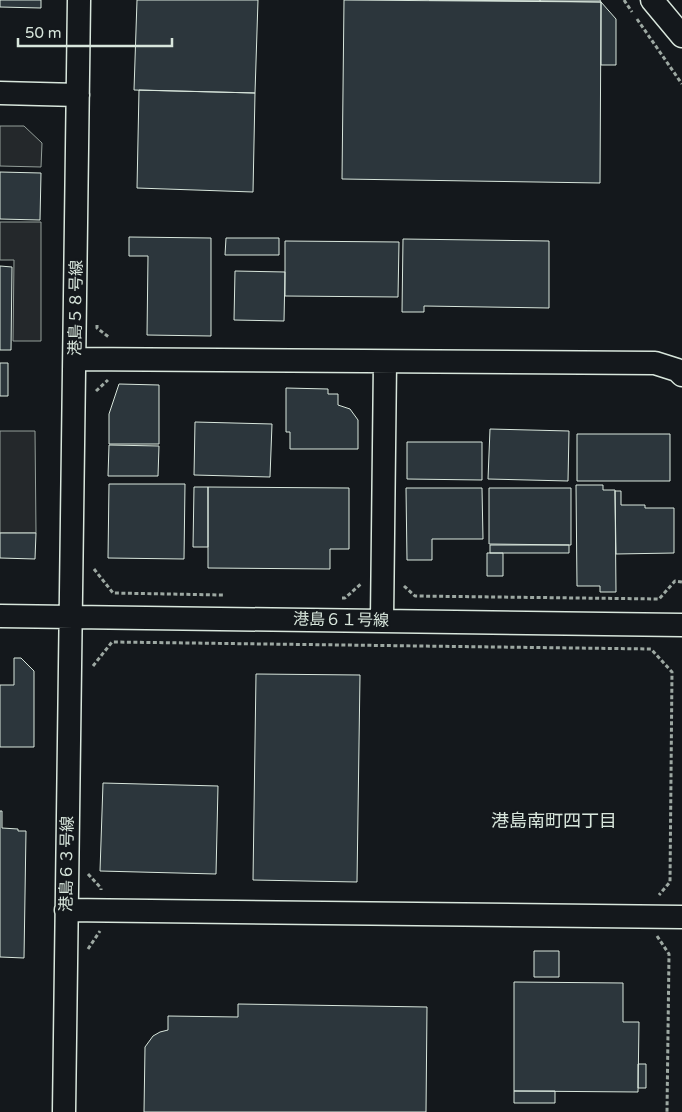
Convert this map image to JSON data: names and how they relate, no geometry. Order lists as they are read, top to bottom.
{
  "streets": {
    "street": ["港島５８号線", "港島６１号線", "港島６３号線"]
  },
  "crossings": [
    ["港島５８号線", "港島６１号線"],
    ["港島５８号線", "港島６３号線"],
    ["港島６１号線", "港島６３号線"]
  ],
  "districts": ["港島南町四丁目"],
  "scale_bar": "50 m"
}
